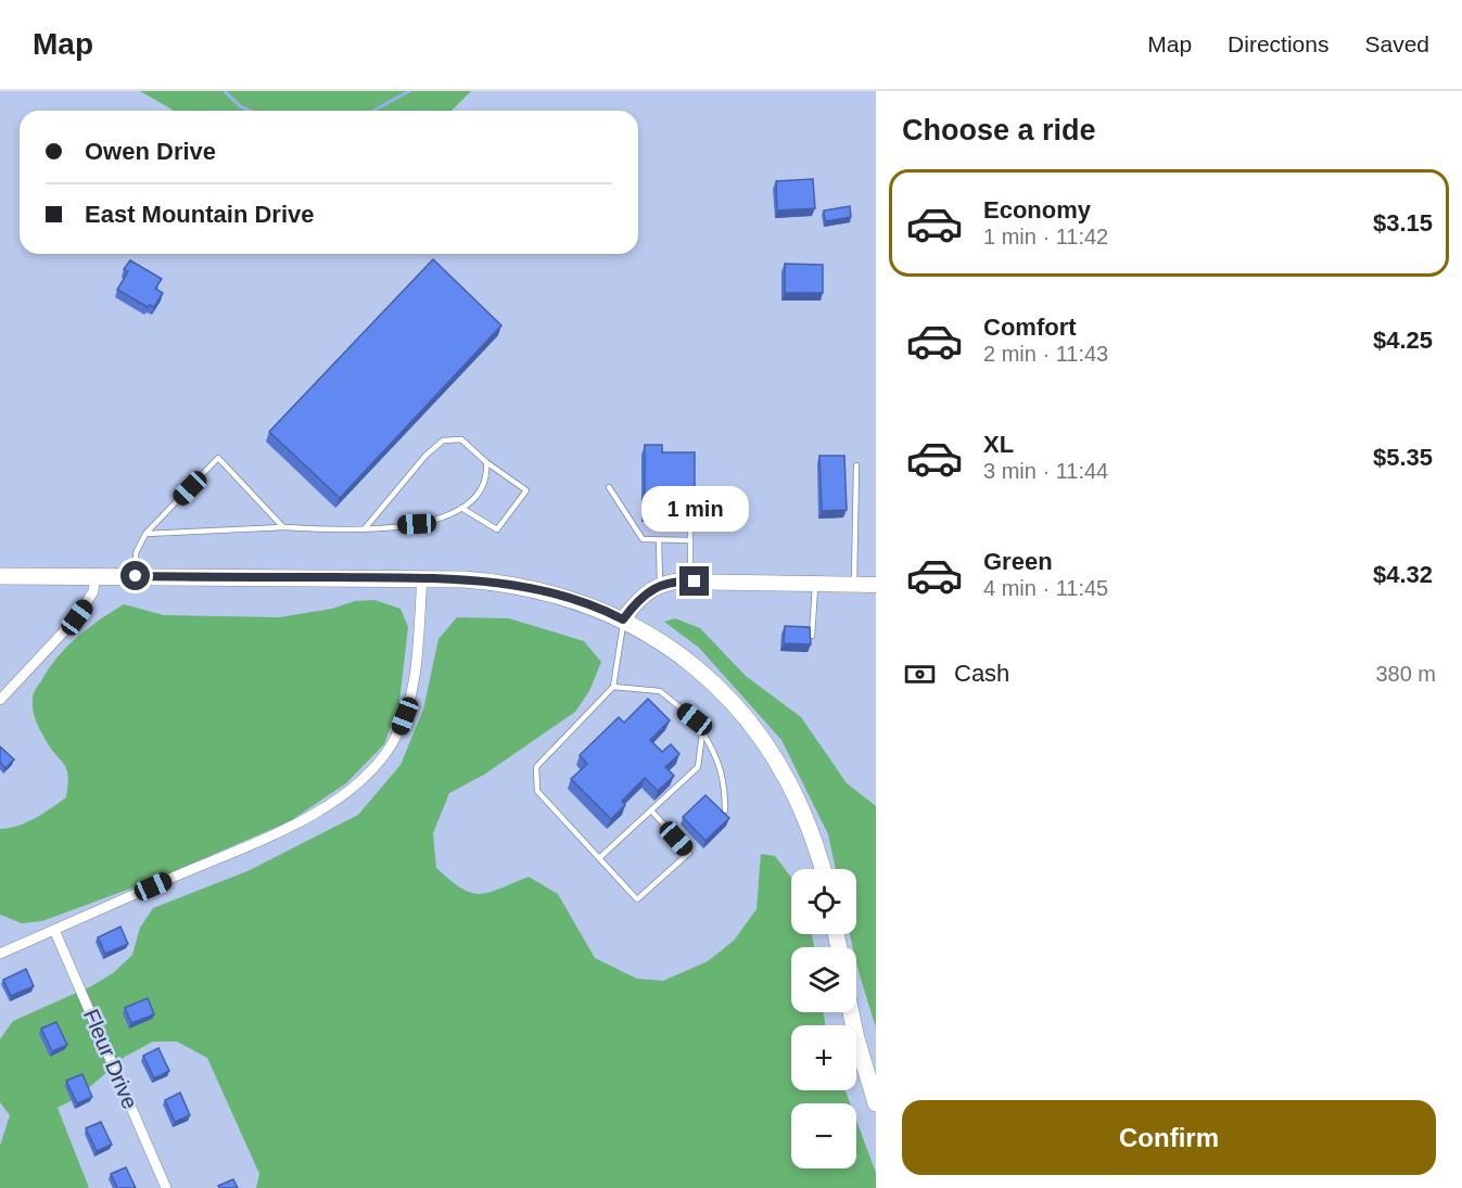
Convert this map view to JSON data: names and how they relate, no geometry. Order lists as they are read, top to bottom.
{
  "streets": {
    "street": ["Fleur Drive"]
  },
  "page": {
    "header": "Map",
    "nav": ["Map", "Directions", "Saved"],
    "heading": "Choose a ride",
    "banner": ["Owen Drive", "East Mountain Drive"],
    "list": [
      {
        "name": "Economy",
        "note": "1 min · 11:42",
        "value": "$3.15"
      },
      {
        "name": "Comfort",
        "note": "2 min · 11:43",
        "value": "$4.25"
      },
      {
        "name": "XL",
        "note": "3 min · 11:44",
        "value": "$5.35"
      },
      {
        "name": "Green",
        "note": "4 min · 11:45",
        "value": "$4.32"
      }
    ],
    "bubble": "1 min",
    "pay": ["Cash", "380 m"],
    "map_buttons": ["+", "−"],
    "buttons": "Confirm"
  }
}
